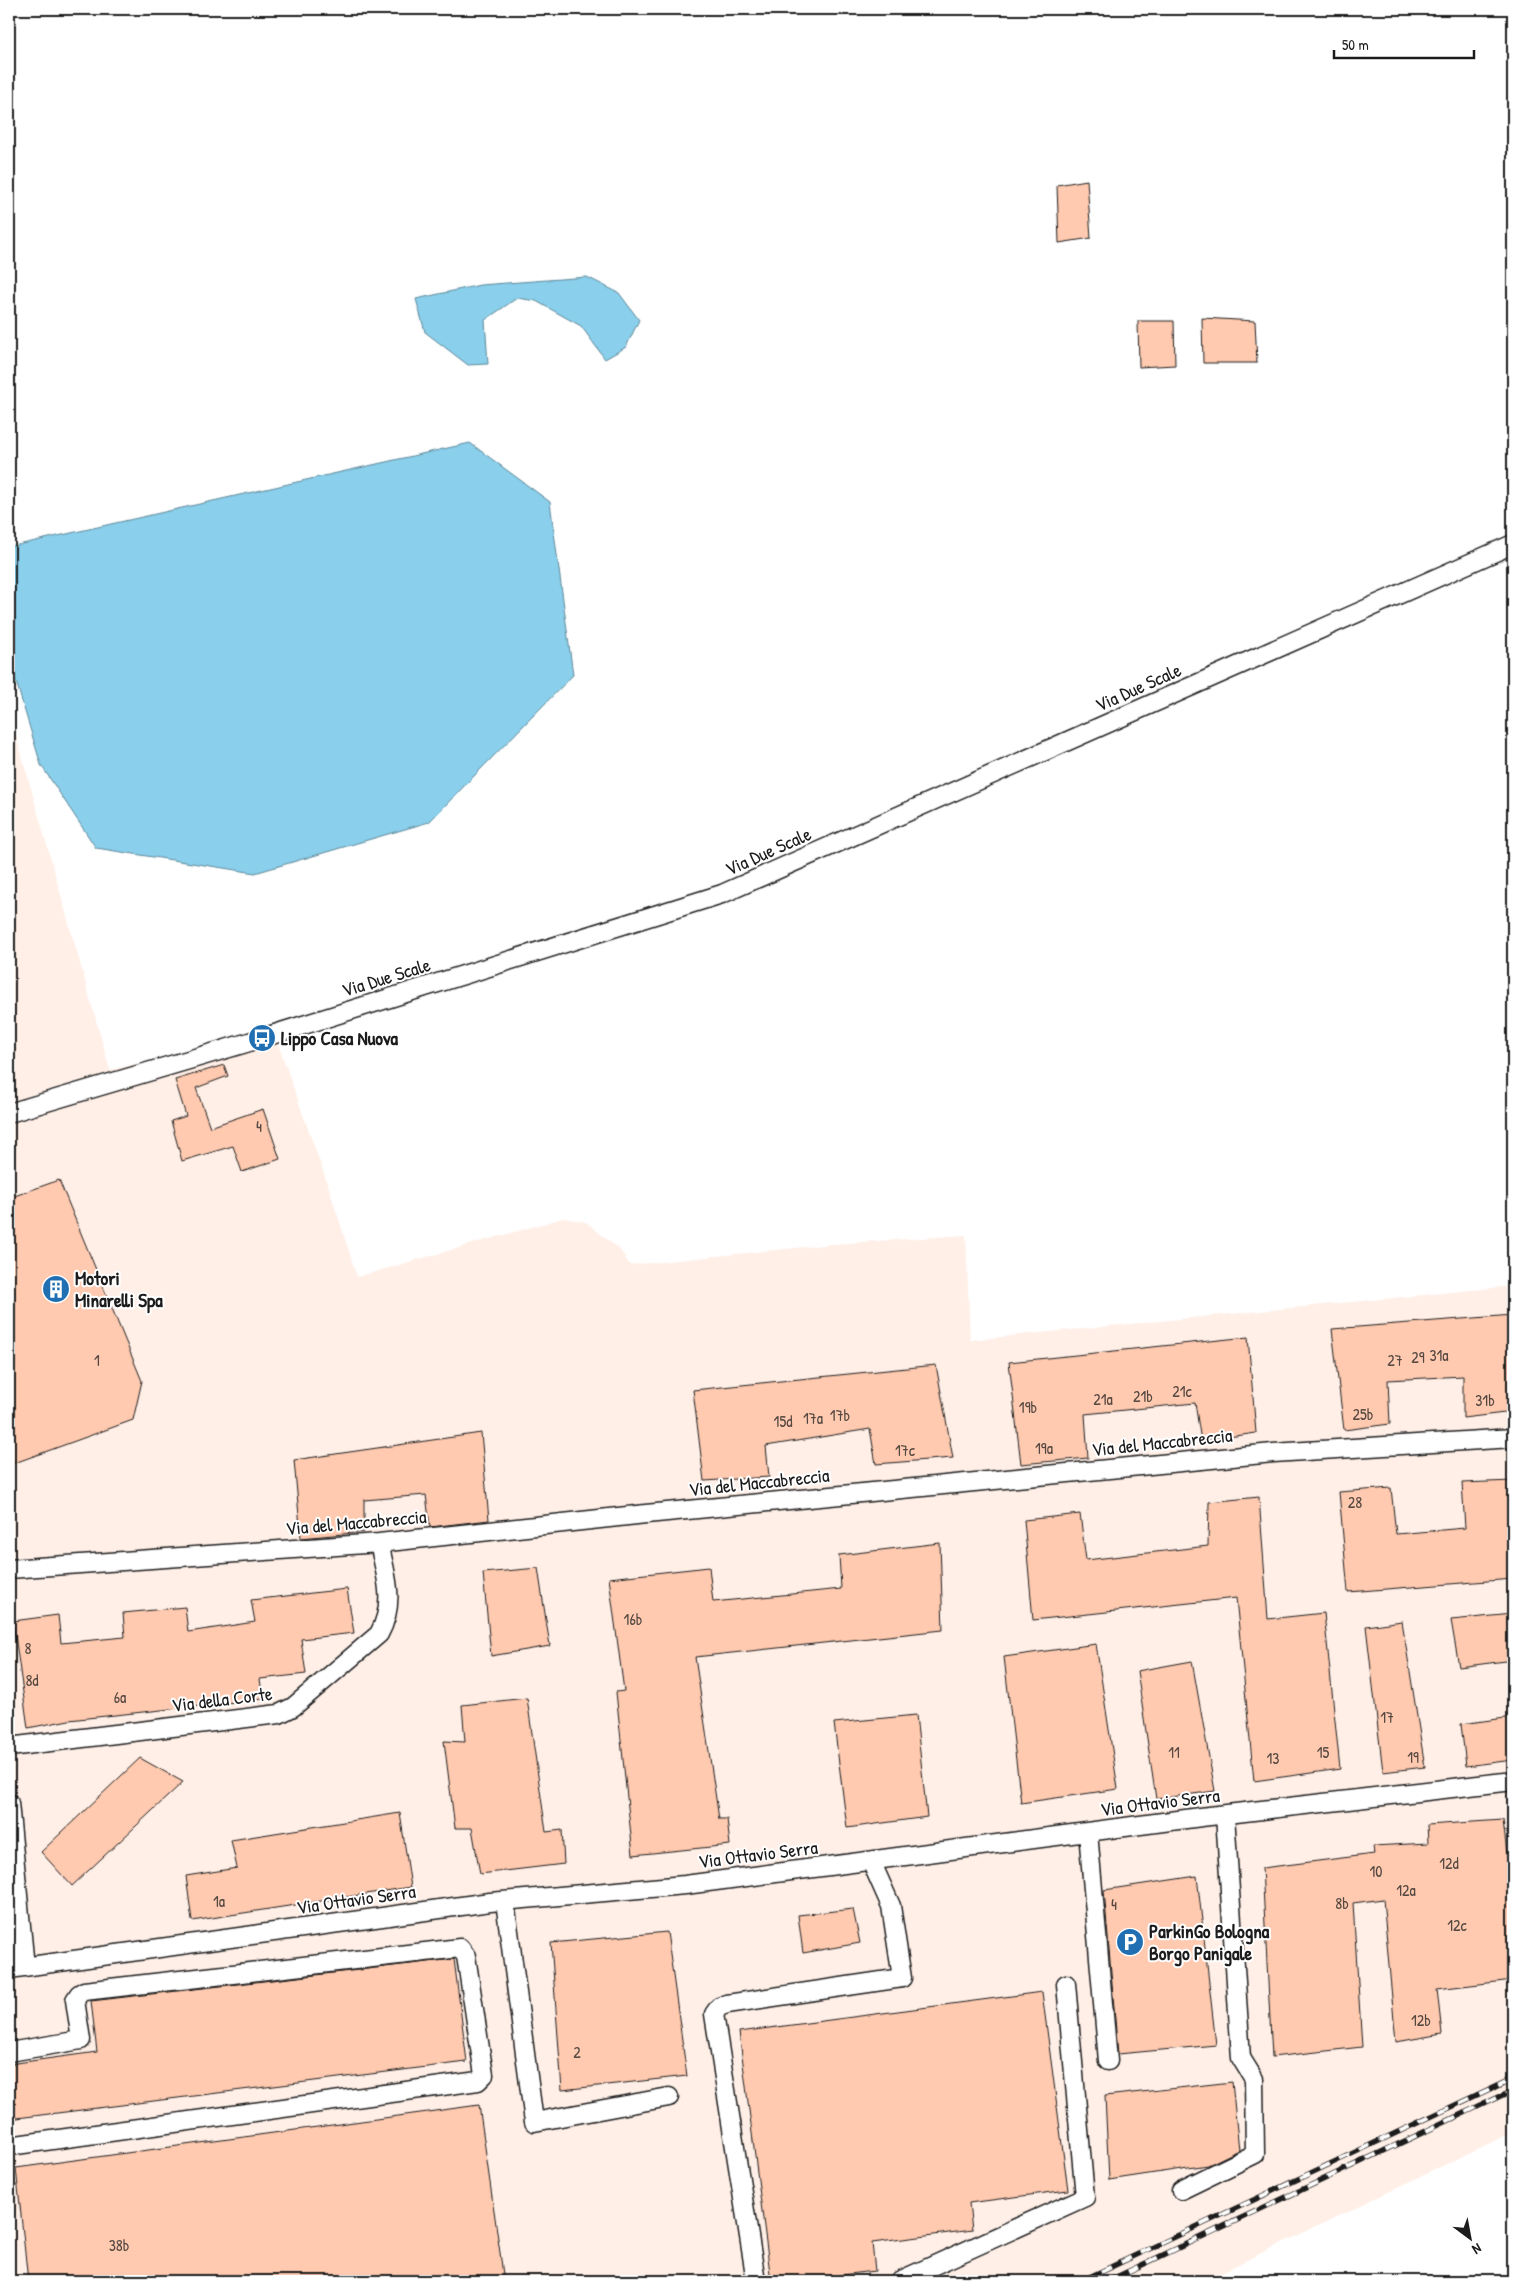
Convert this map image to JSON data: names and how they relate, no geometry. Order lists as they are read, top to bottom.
{
  "streets": {
    "street": [
      "Via Due Scale",
      "Via del Maccabreccia",
      "Via della Corte",
      "Via Ottavio Serra"
    ]
  },
  "crossings": [
    ["Via del Maccabreccia", "Via della Corte"]
  ],
  "places": {
    "bus stop": ["Lippo Casa Nuova"],
    "building": ["Motori Minarelli Spa"],
    "parking": ["ParkinGo Bologna Borgo Panigale"]
  },
  "house_numbers": [
    "4",
    "31a",
    "29",
    "1",
    "27",
    "21c",
    "21b",
    "21a",
    "31b",
    "19b",
    "25b",
    "17b",
    "17a",
    "15d",
    "19a",
    "17c",
    "28",
    "16b",
    "8",
    "8d",
    "6a",
    "17",
    "11",
    "15",
    "19",
    "13",
    "12d",
    "10",
    "12a",
    "1a",
    "8b",
    "4",
    "12c",
    "12b",
    "2",
    "38b"
  ],
  "scale_bar": "50 m",
  "north": "bottom right"
}
